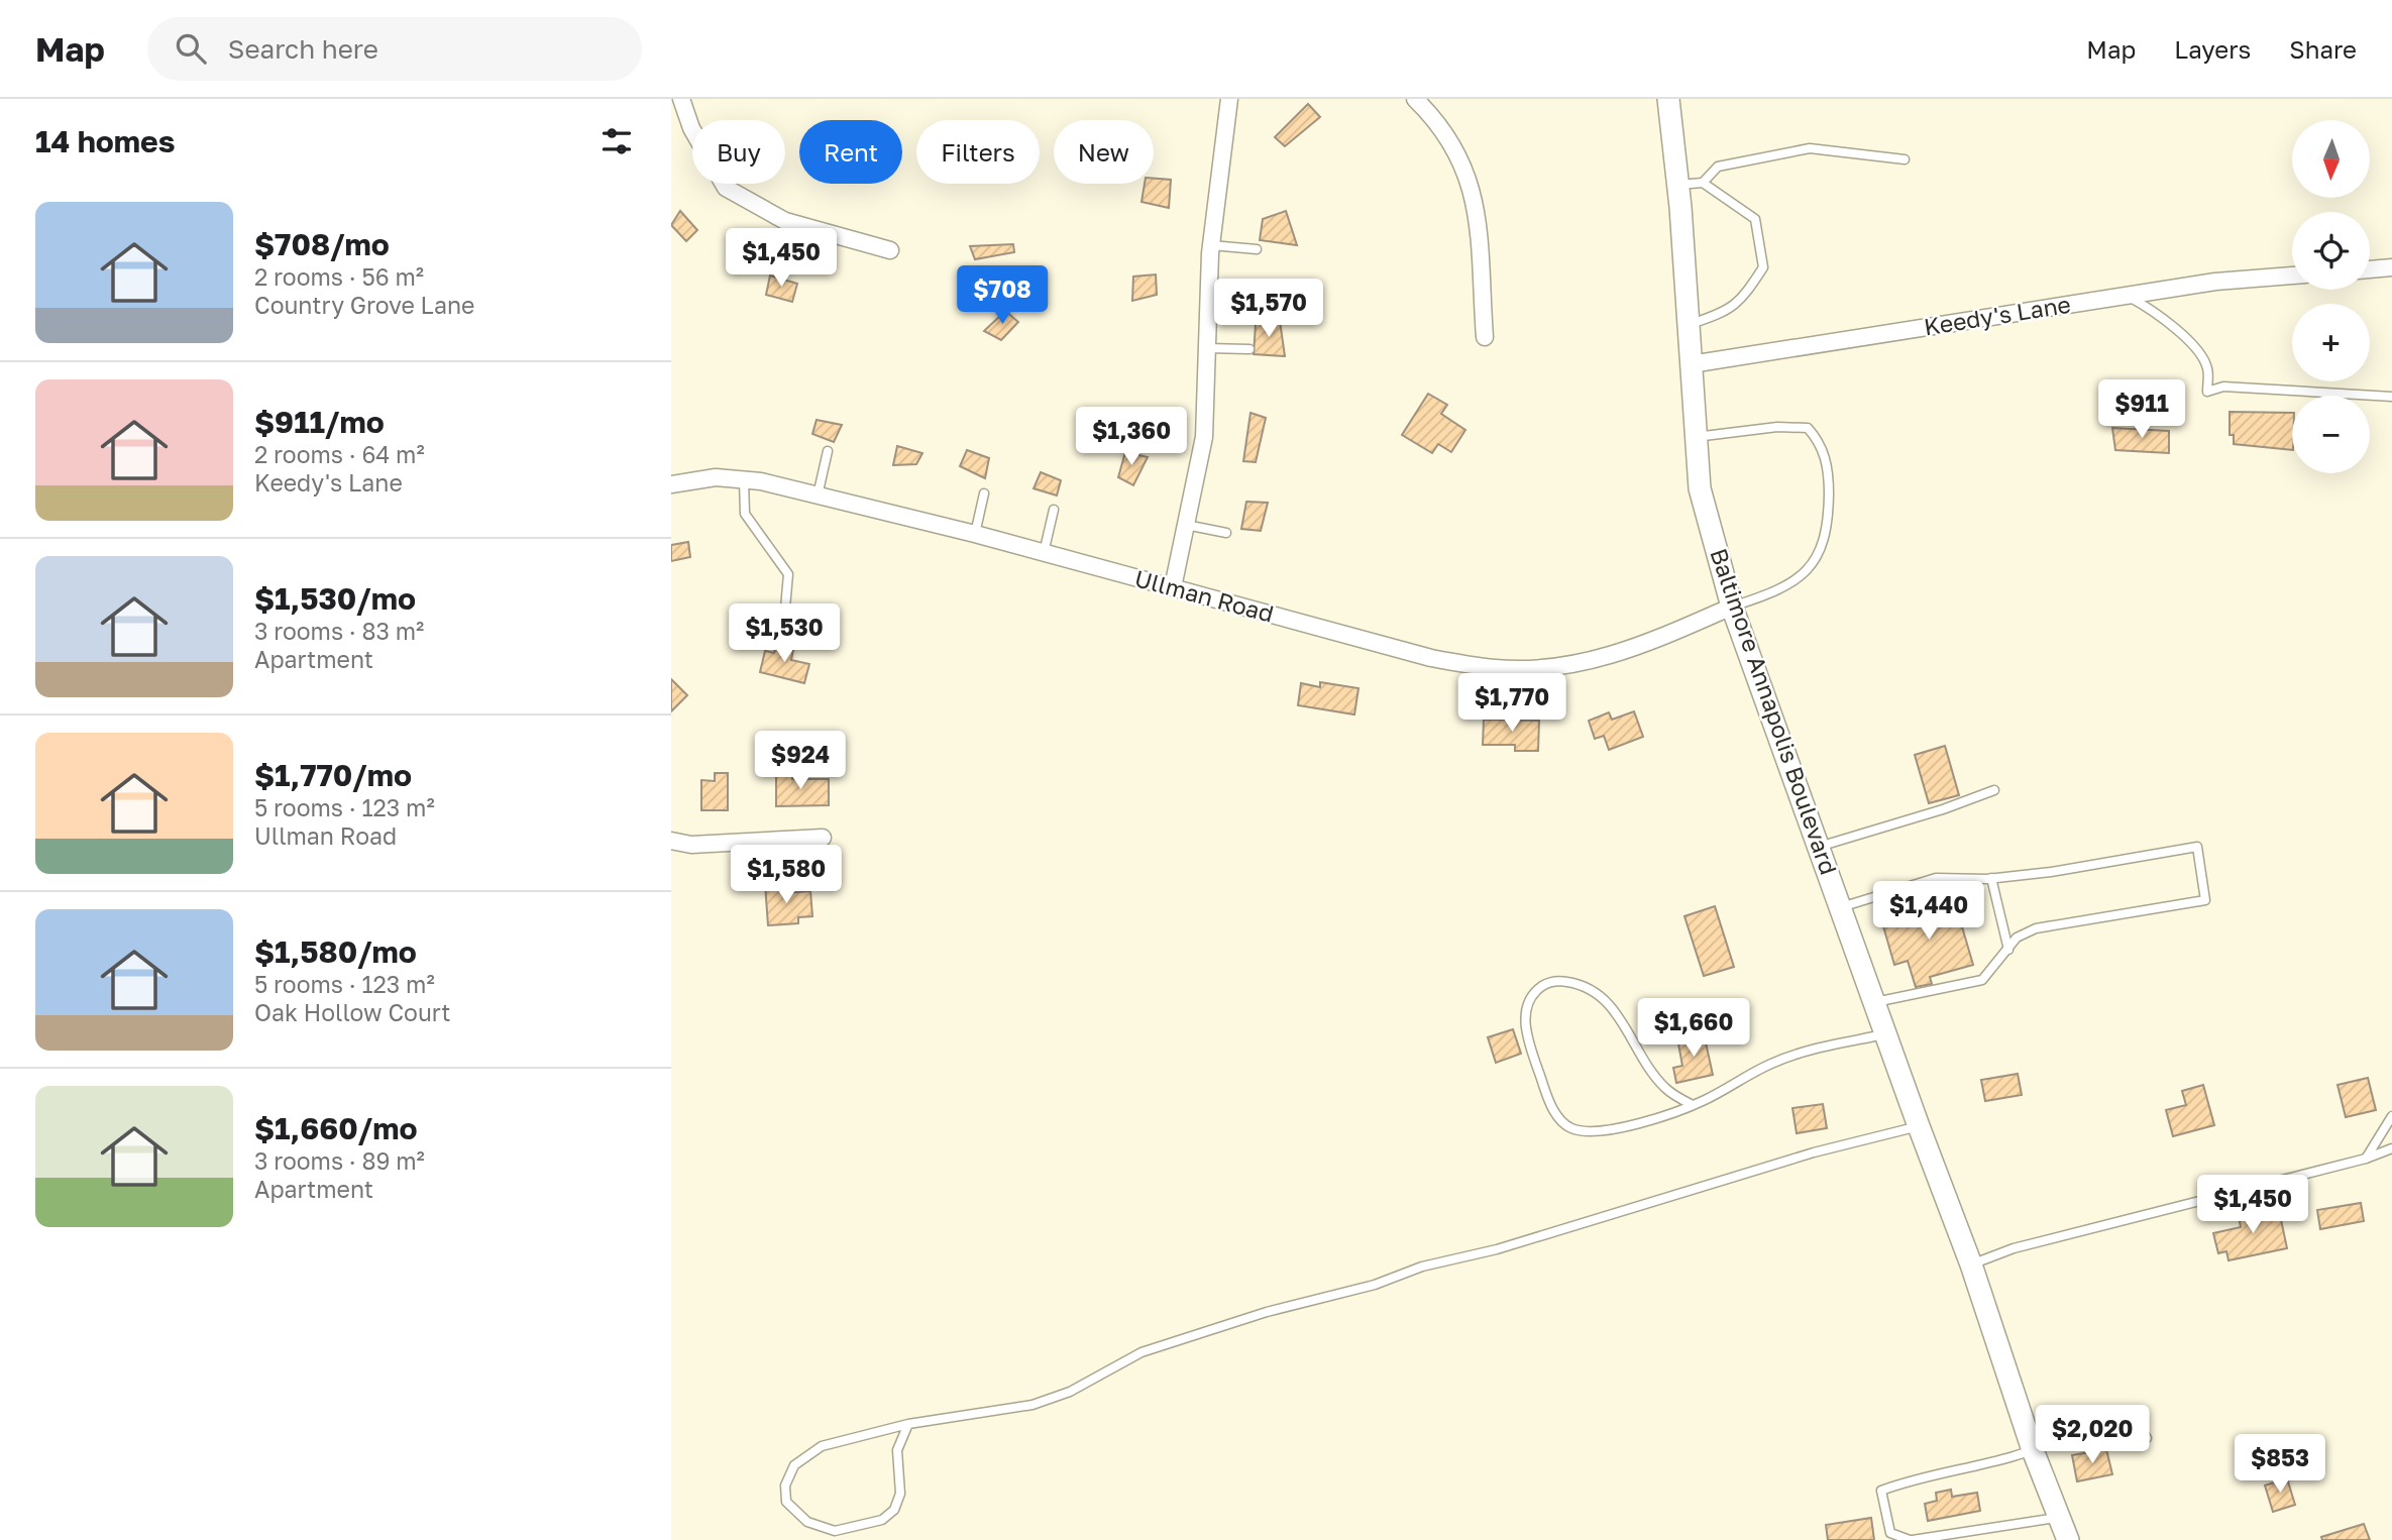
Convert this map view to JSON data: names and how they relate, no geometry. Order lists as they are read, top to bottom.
{
  "streets": {
    "main road": ["Baltimore Annapolis Boulevard"],
    "street": ["Keedy's Lane", "Ullman Road"]
  },
  "crossings": [
    ["Keedy's Lane", "Baltimore Annapolis Boulevard"],
    ["Ullman Road", "Baltimore Annapolis Boulevard"]
  ],
  "north": "bottom",
  "page": {
    "header": "Map",
    "search": "Search here",
    "nav": ["Map", "Layers", "Share"],
    "heading": "14 homes",
    "map_buttons": ["+", "−"],
    "chip": [
      "Buy",
      "Rent",
      "Filters",
      "New"
    ],
    "list": [
      {
        "name": "$708/mo",
        "note": "2 rooms · 56 m² · Country Grove Lane"
      },
      {
        "name": "$911/mo",
        "note": "2 rooms · 64 m² · Keedy's Lane"
      },
      {
        "name": "$1,530/mo",
        "note": "3 rooms · 83 m² · Apartment"
      },
      {
        "name": "$1,770/mo",
        "note": "5 rooms · 123 m² · Ullman Road"
      },
      {
        "name": "$1,580/mo",
        "note": "5 rooms · 123 m² · Oak Hollow Court"
      },
      {
        "name": "$1,660/mo",
        "note": "3 rooms · 89 m² · Apartment"
      }
    ],
    "price": [
      "$1,450",
      "$708",
      "$1,570",
      "$911",
      "$1,360",
      "$1,530",
      "$1,770",
      "$924",
      "$1,580",
      "$1,440",
      "$1,660",
      "$1,450",
      "$2,020",
      "$853"
    ]
  }
}
